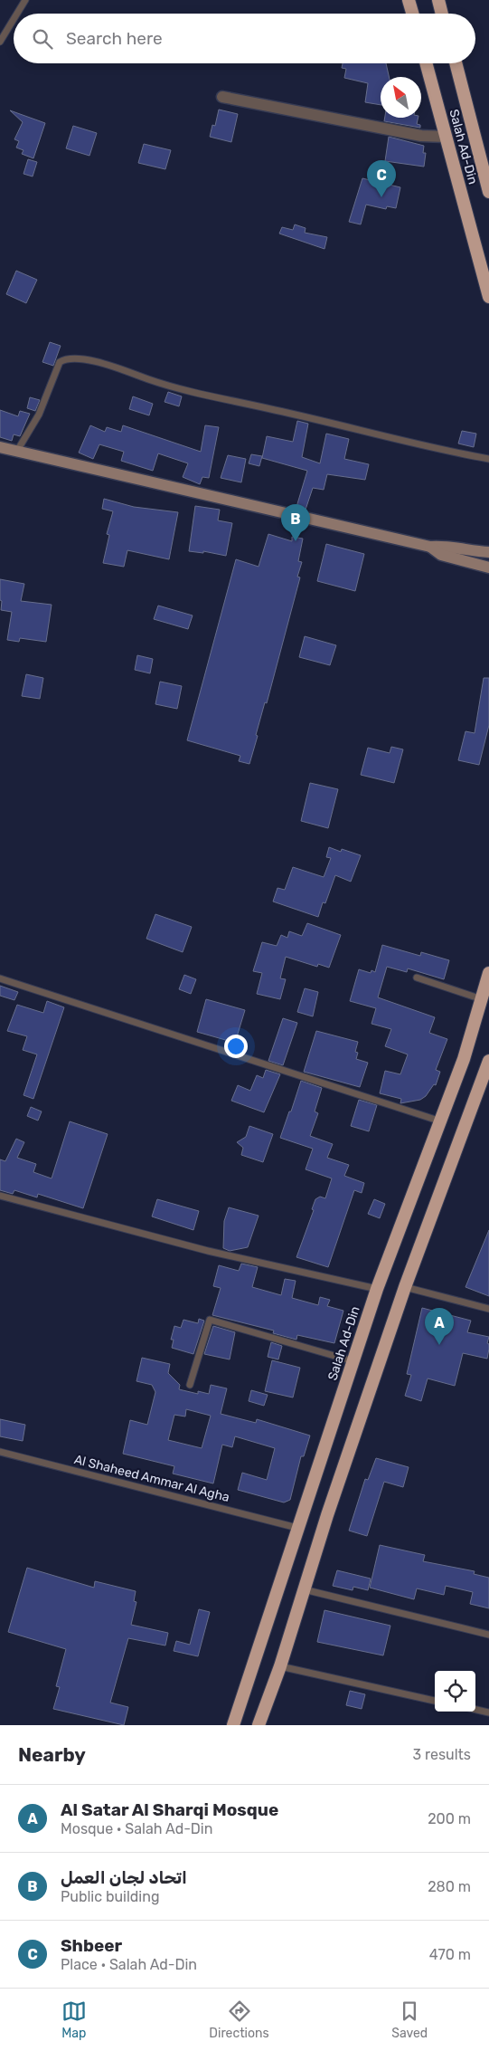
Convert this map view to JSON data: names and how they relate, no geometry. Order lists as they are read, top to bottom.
{
  "streets": {
    "highway": ["Salah Ad-Din"],
    "lane": ["Al Shaheed Ammar Al Agha"]
  },
  "crossings": [
    ["Salah Ad-Din", "Al Shaheed Ammar Al Agha"]
  ],
  "north": "top left",
  "page": {
    "search": "Search here",
    "pins": ["C", "B", "A"],
    "heading": ["Nearby", "3 results"],
    "list": [
      {
        "mark": "A",
        "name": "Al Satar Al Sharqi Mosque",
        "note": "Mosque · Salah Ad-Din",
        "value": "200 m"
      },
      {
        "mark": "B",
        "name": "اتحاد لجان العمل",
        "note": "Public building",
        "value": "280 m"
      },
      {
        "mark": "C",
        "name": "Shbeer",
        "note": "Place · Salah Ad-Din",
        "value": "470 m"
      }
    ],
    "nav": ["Map", "Directions", "Saved"]
  }
}
